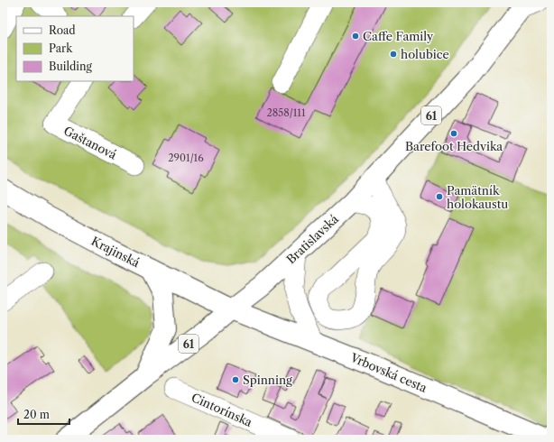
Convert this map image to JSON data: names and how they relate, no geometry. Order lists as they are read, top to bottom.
{
  "streets": {
    "main road": [
      "61",
      "Bratislavská",
      "Krajinská",
      "Vrbovská cesta"
    ],
    "street": ["Gaštanová", "Cintorínska"]
  },
  "crossings": [
    ["Bratislavská", "Krajinská"],
    ["Bratislavská", "Vrbovská cesta"],
    ["Krajinská", "Vrbovská cesta"]
  ],
  "places": [
    "Caffe Family",
    "holubice",
    "Barefoot Hedvika",
    "Pamätník holokaustu",
    "Spinning"
  ],
  "house_numbers": ["2858/111", "2901/16"],
  "legend": ["Road", "Park", "Building"],
  "scale_bar": "20 m"
}
